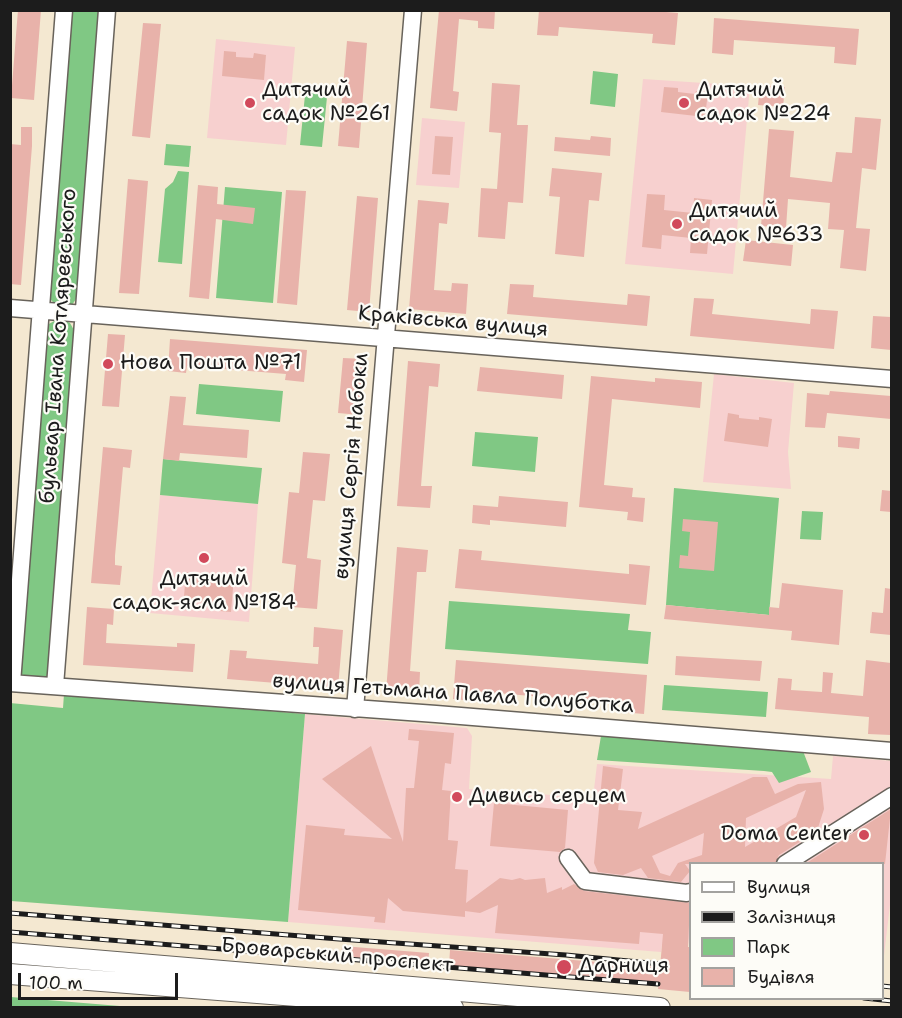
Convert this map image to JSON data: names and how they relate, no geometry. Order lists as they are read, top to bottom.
{
  "streets": {
    "main road": ["Броварський проспект"],
    "street": [
      "Краківська вулиця",
      "бульвар Івана Котляревського",
      "вулиця Сергія Набоки",
      "вулиця Гетьмана Павла Полуботка"
    ]
  },
  "crossings": [
    ["Краківська вулиця", "бульвар Івана Котляревського"],
    ["Краківська вулиця", "вулиця Сергія Набоки"],
    ["бульвар Івана Котляревського", "вулиця Гетьмана Павла Полуботка"],
    ["вулиця Сергія Набоки", "вулиця Гетьмана Павла Полуботка"]
  ],
  "places": [
    "Дитячий садок №261",
    "Дитячий садок №224",
    "Дитячий садок №633",
    "Нова Пошта №71",
    "Дитячий садок-ясла №184",
    "Дивись серцем",
    "Doma Center",
    "Дарниця"
  ],
  "legend": [
    "Вулиця",
    "Залізниця",
    "Парк",
    "Будівля"
  ],
  "scale_bar": "100 m"
}
